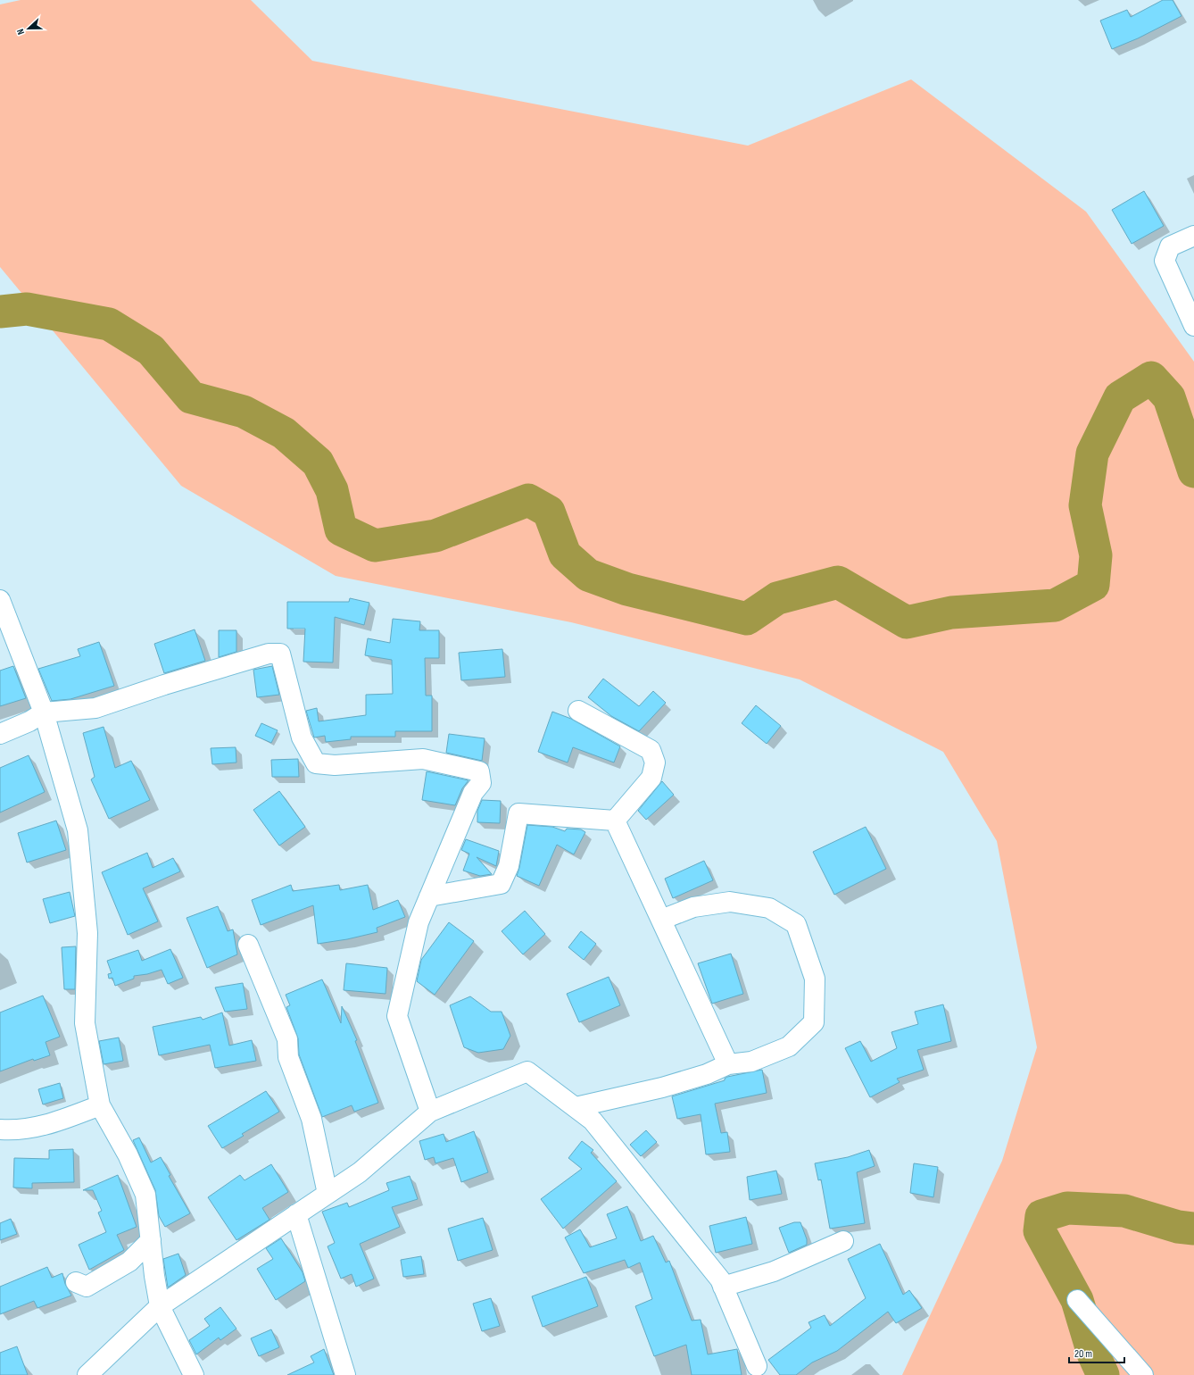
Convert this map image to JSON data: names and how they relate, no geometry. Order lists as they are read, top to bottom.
{
  "scale_bar": "20 m",
  "north": "left"
}
